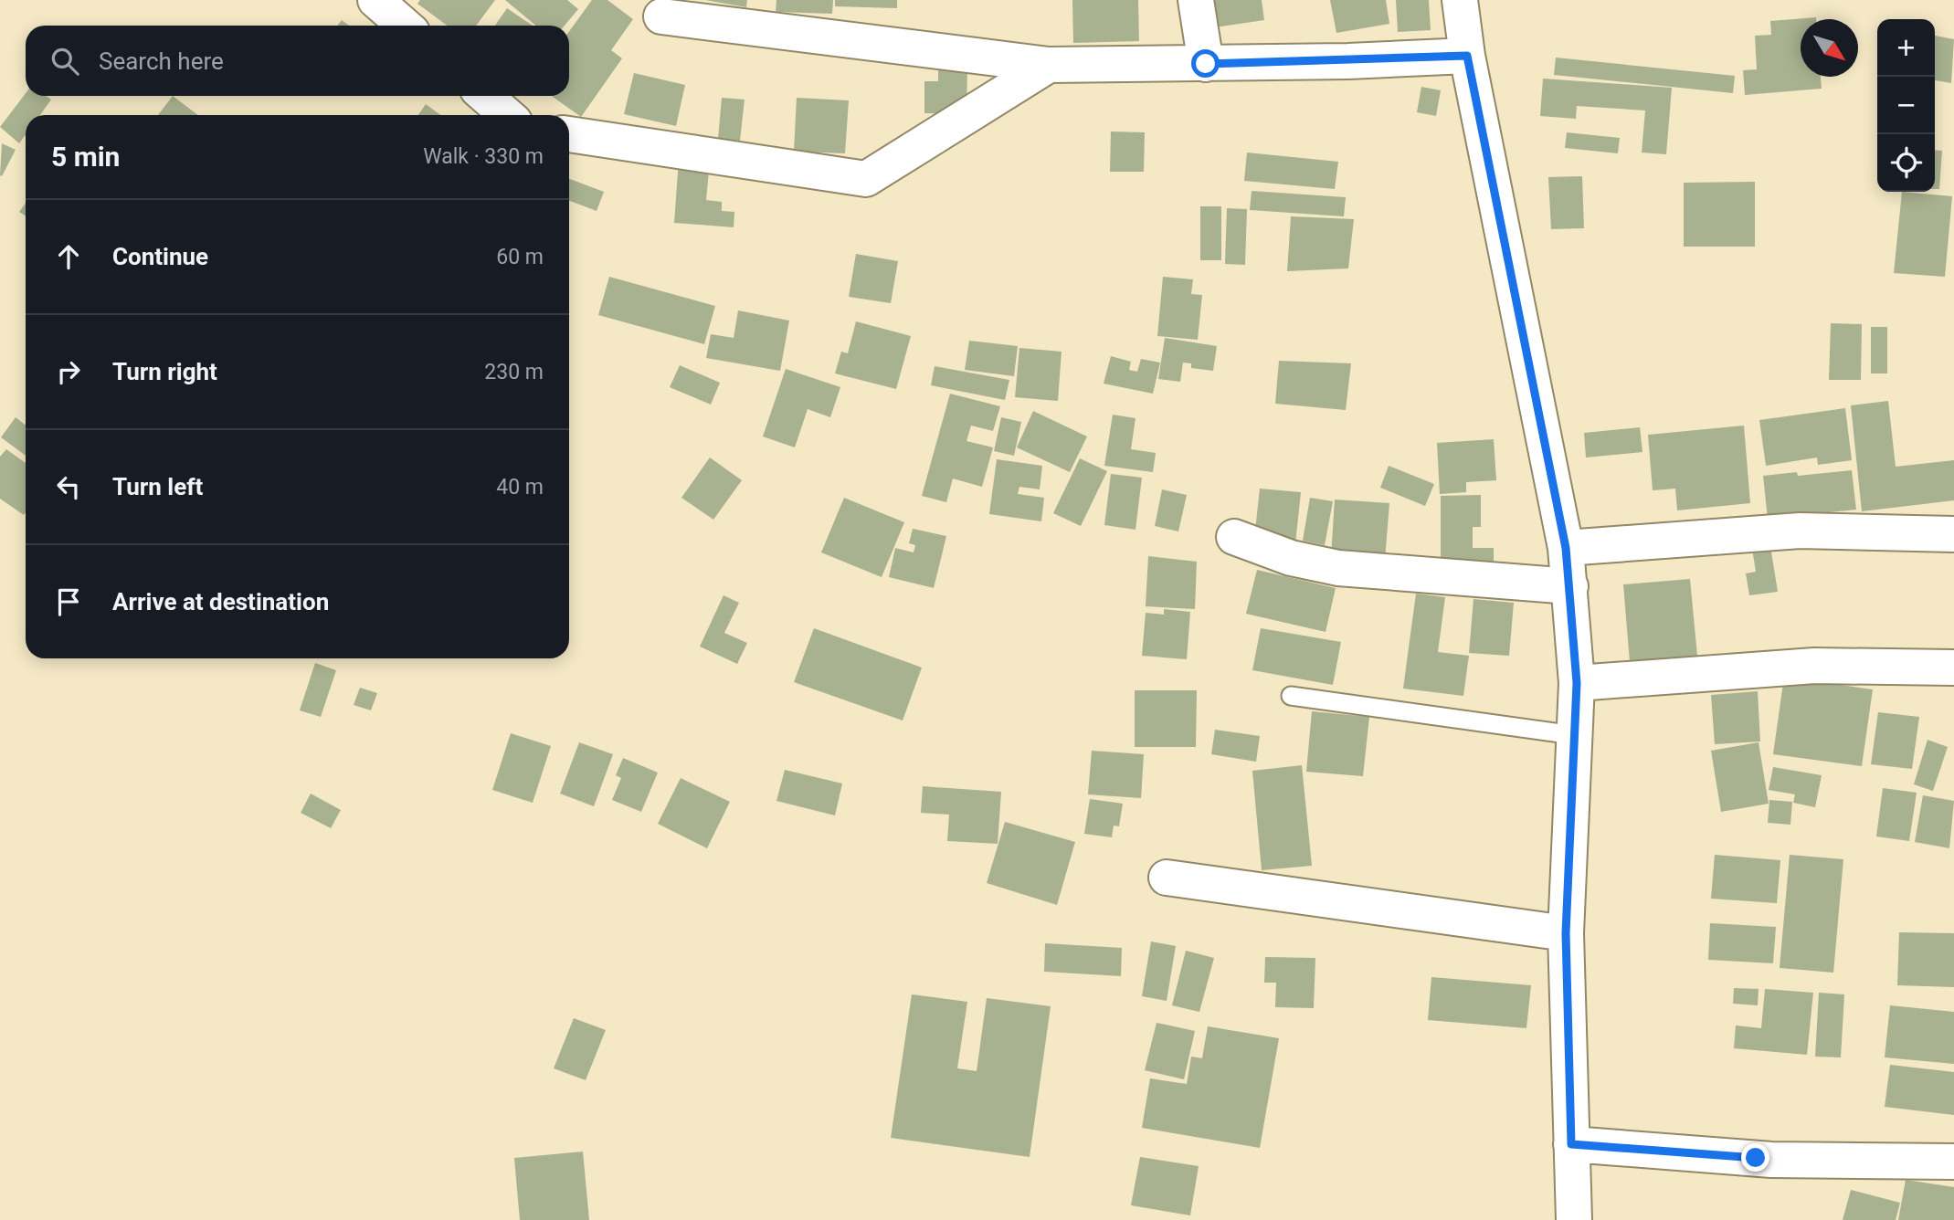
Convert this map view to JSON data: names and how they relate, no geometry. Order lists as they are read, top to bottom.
{
  "north": "bottom right",
  "page": {
    "map_buttons": ["+", "−"],
    "search": "Search here",
    "heading": ["5 min", "Walk · 330 m"],
    "list": [
      ["Continue", "60 m"],
      ["Turn right", "230 m"],
      ["Turn left", "40 m"],
      "Arrive at destination"
    ]
  }
}
